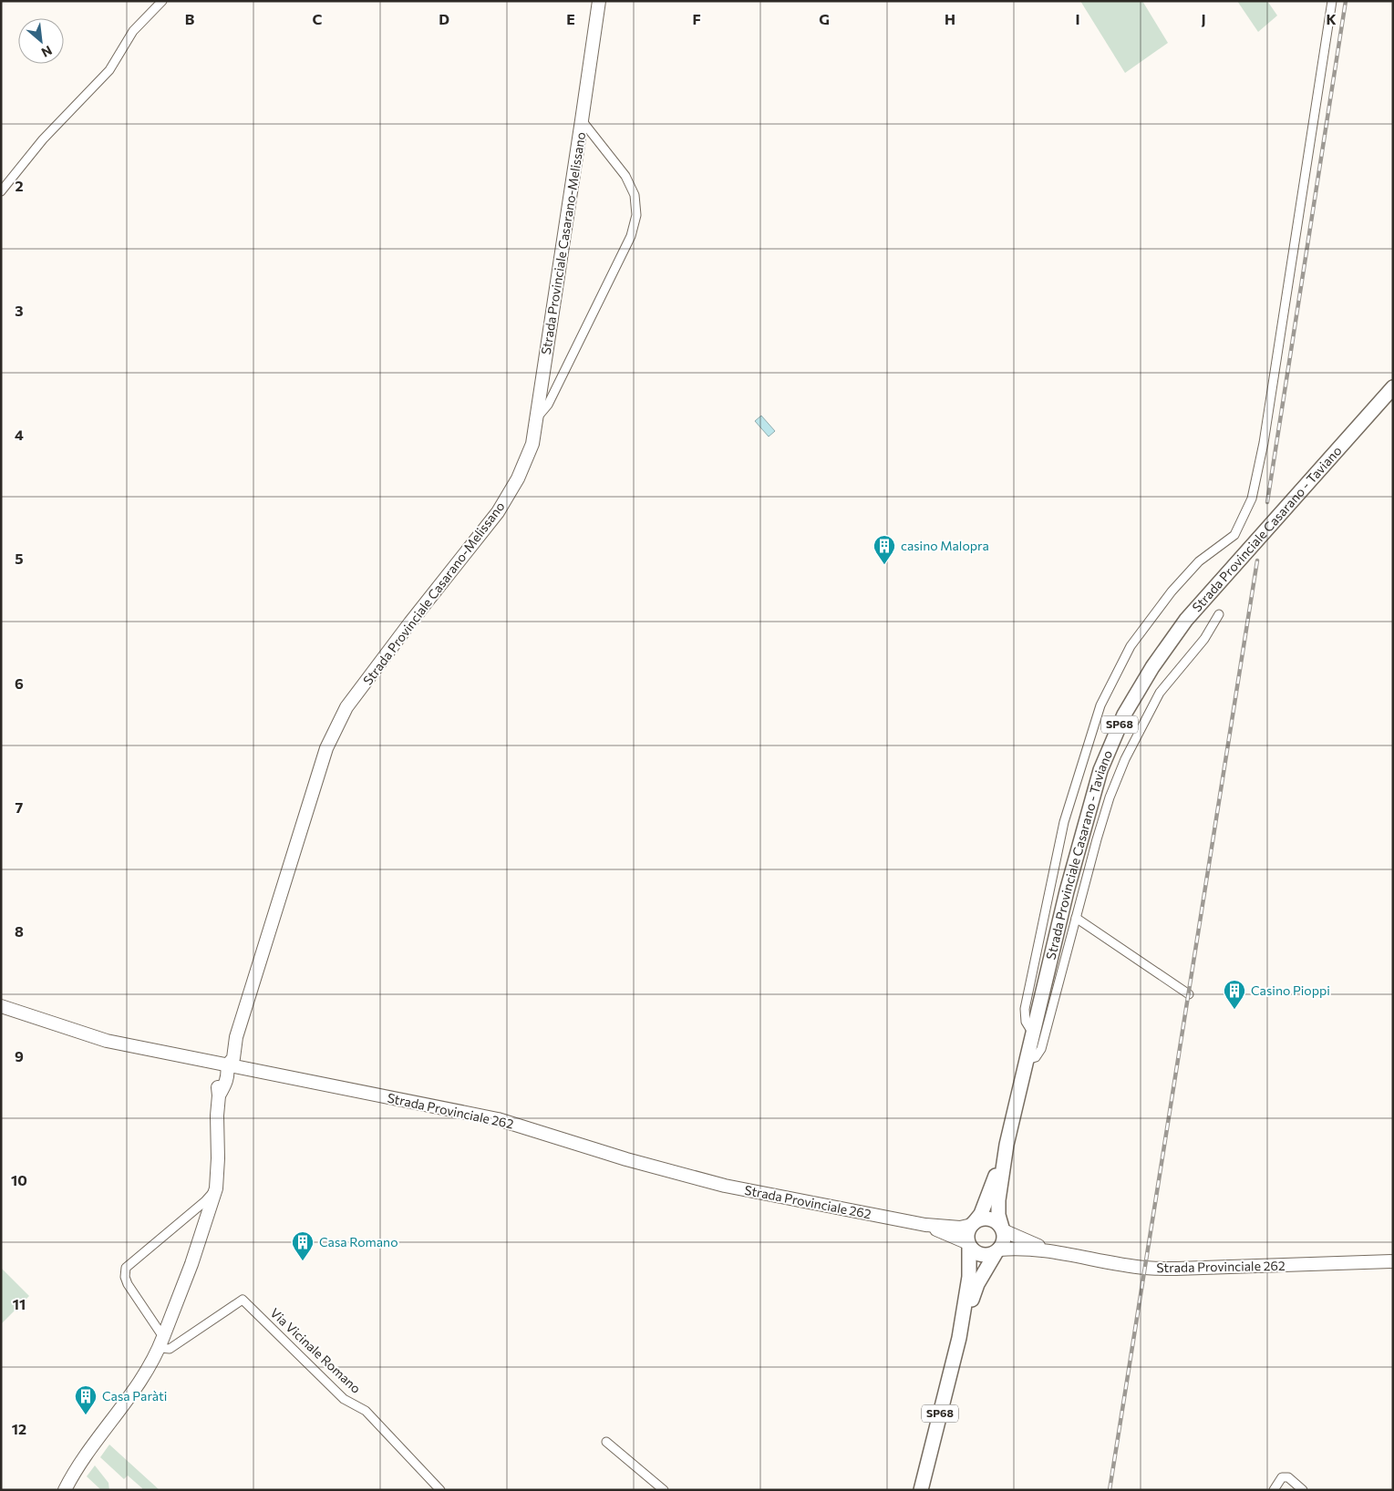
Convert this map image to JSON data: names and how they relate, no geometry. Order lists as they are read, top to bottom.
{
  "streets": {
    "main road": [
      "Strada Provinciale Casarano-Melissano",
      "Strada Provinciale Casarano - Taviano",
      "SP68",
      "Strada Provinciale 262"
    ],
    "street": ["Via Vicinale Romano"]
  },
  "crossings": [
    ["Strada Provinciale Casarano-Melissano", "Strada Provinciale 262"],
    ["Strada Provinciale Casarano-Melissano", "Via Vicinale Romano"]
  ],
  "places": {
    "building": [
      "casino Malopra",
      "Casino Pioppi",
      "Casa Romano",
      "Casa Paràti"
    ]
  },
  "north": "bottom right",
  "grid": {
    "columns": [
      "B",
      "C",
      "D",
      "E",
      "F",
      "G",
      "H",
      "I",
      "J",
      "K"
    ],
    "rows": [
      "2",
      "3",
      "4",
      "5",
      "6",
      "7",
      "8",
      "9",
      "10",
      "11",
      "12"
    ]
  }
}
